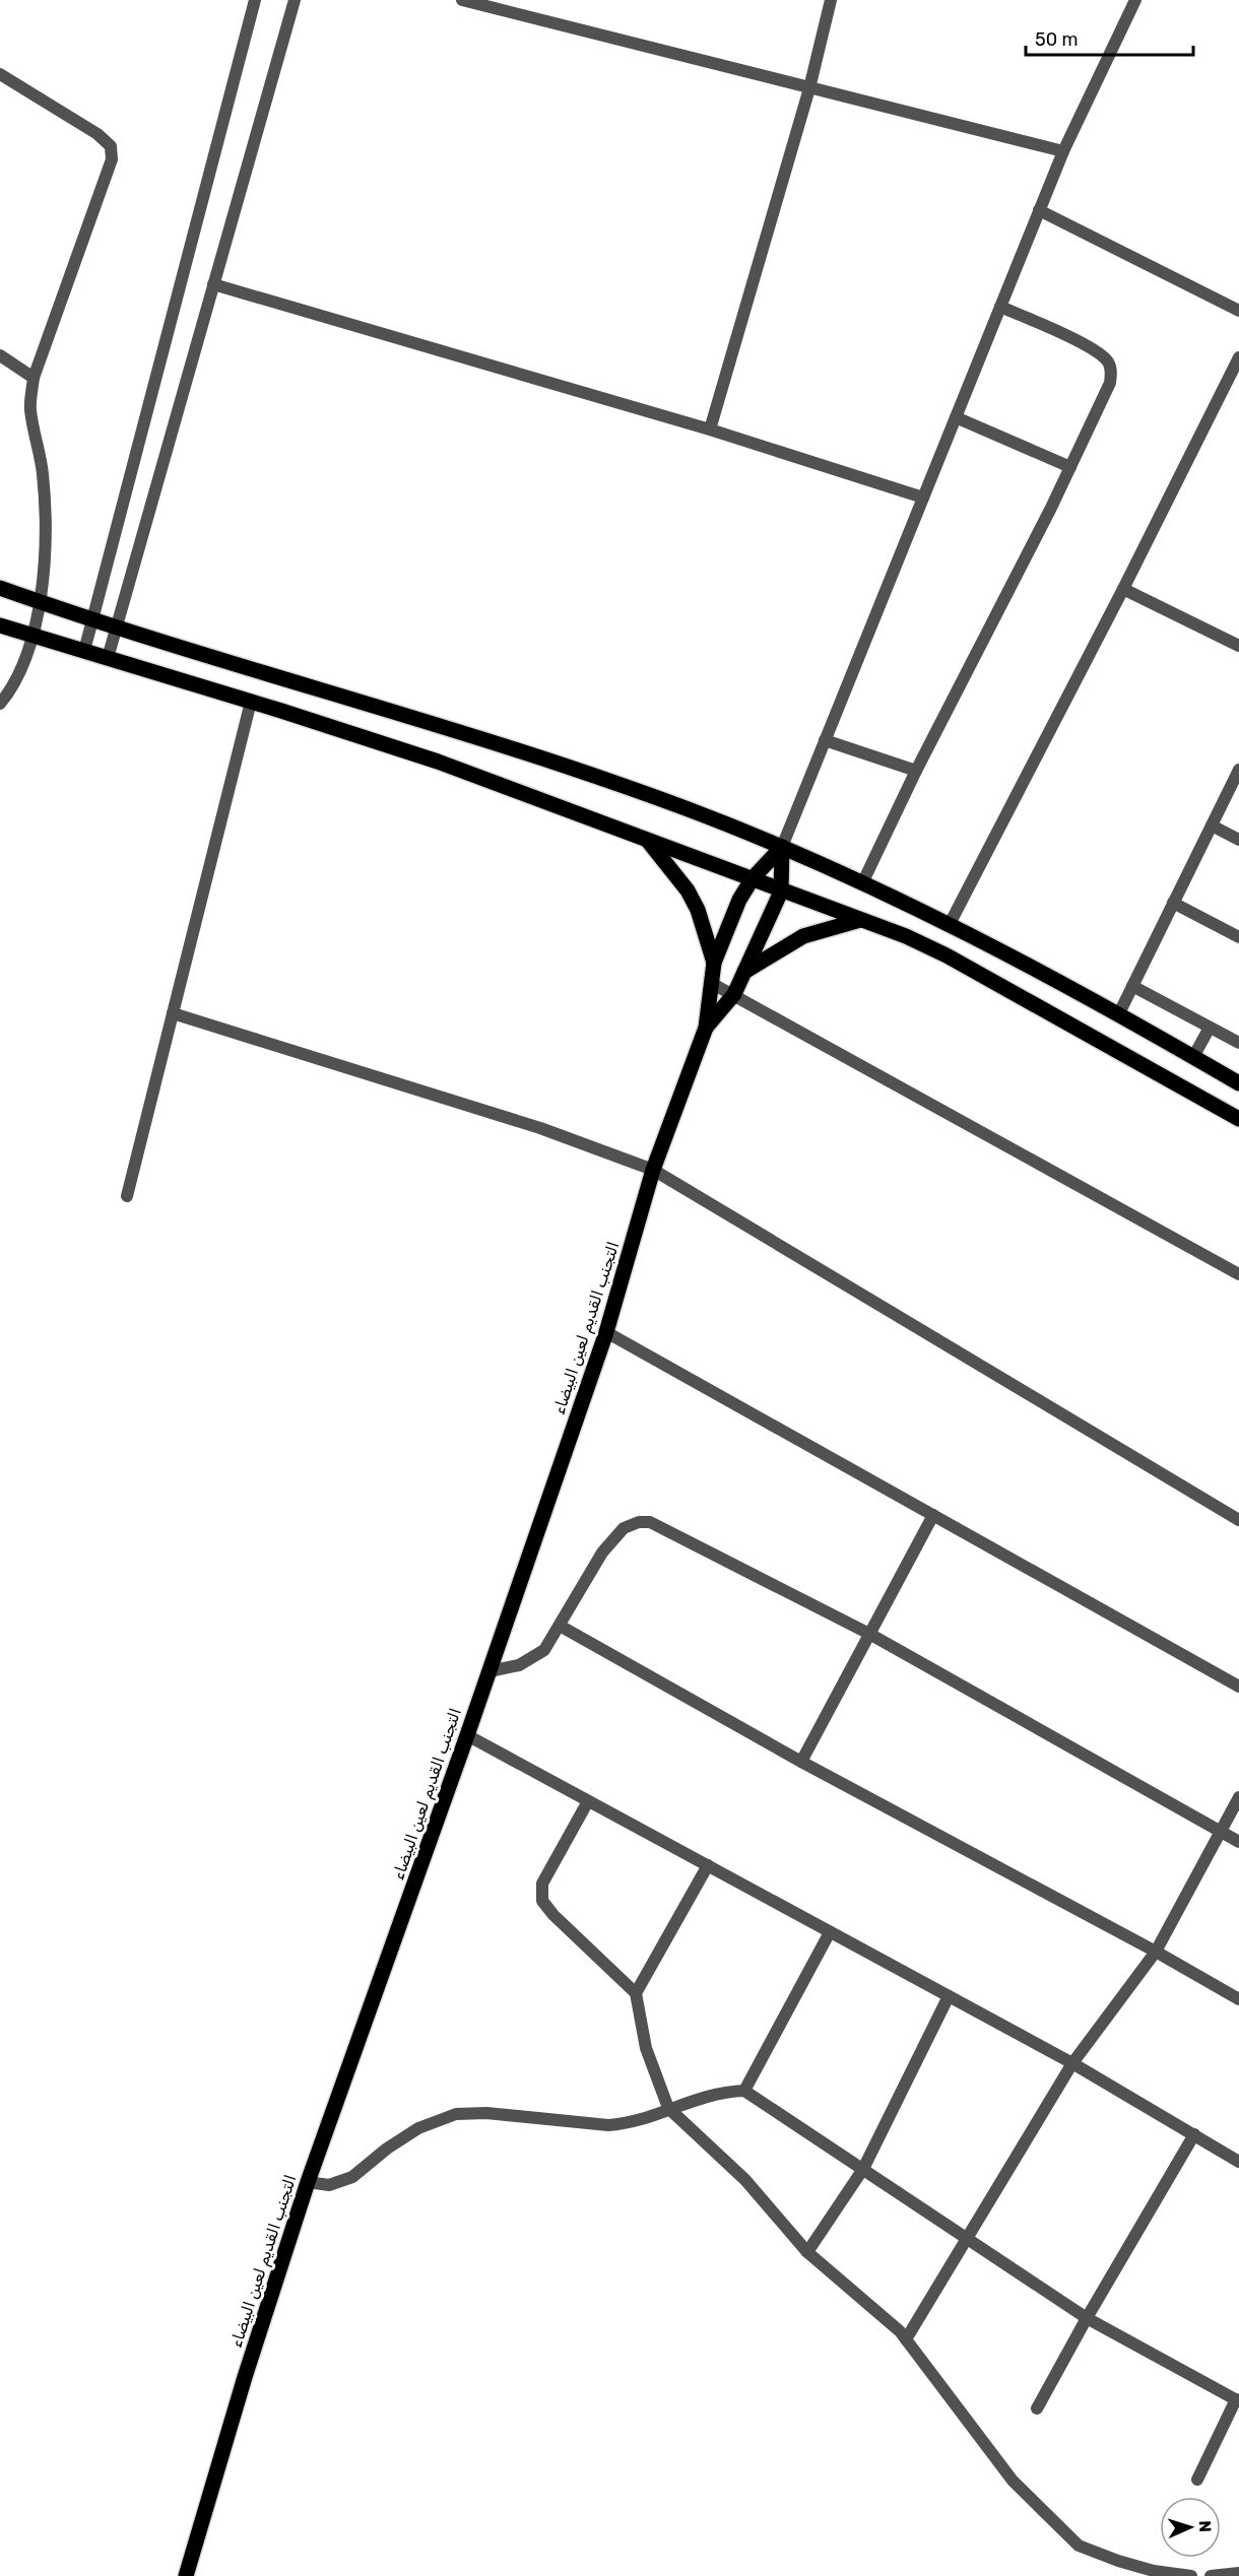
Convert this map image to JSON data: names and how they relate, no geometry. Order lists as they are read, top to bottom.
{
  "streets": {
    "main road": ["التجنب القديم لعين البيضاء"]
  },
  "scale_bar": "50 m",
  "north": "right"
}
